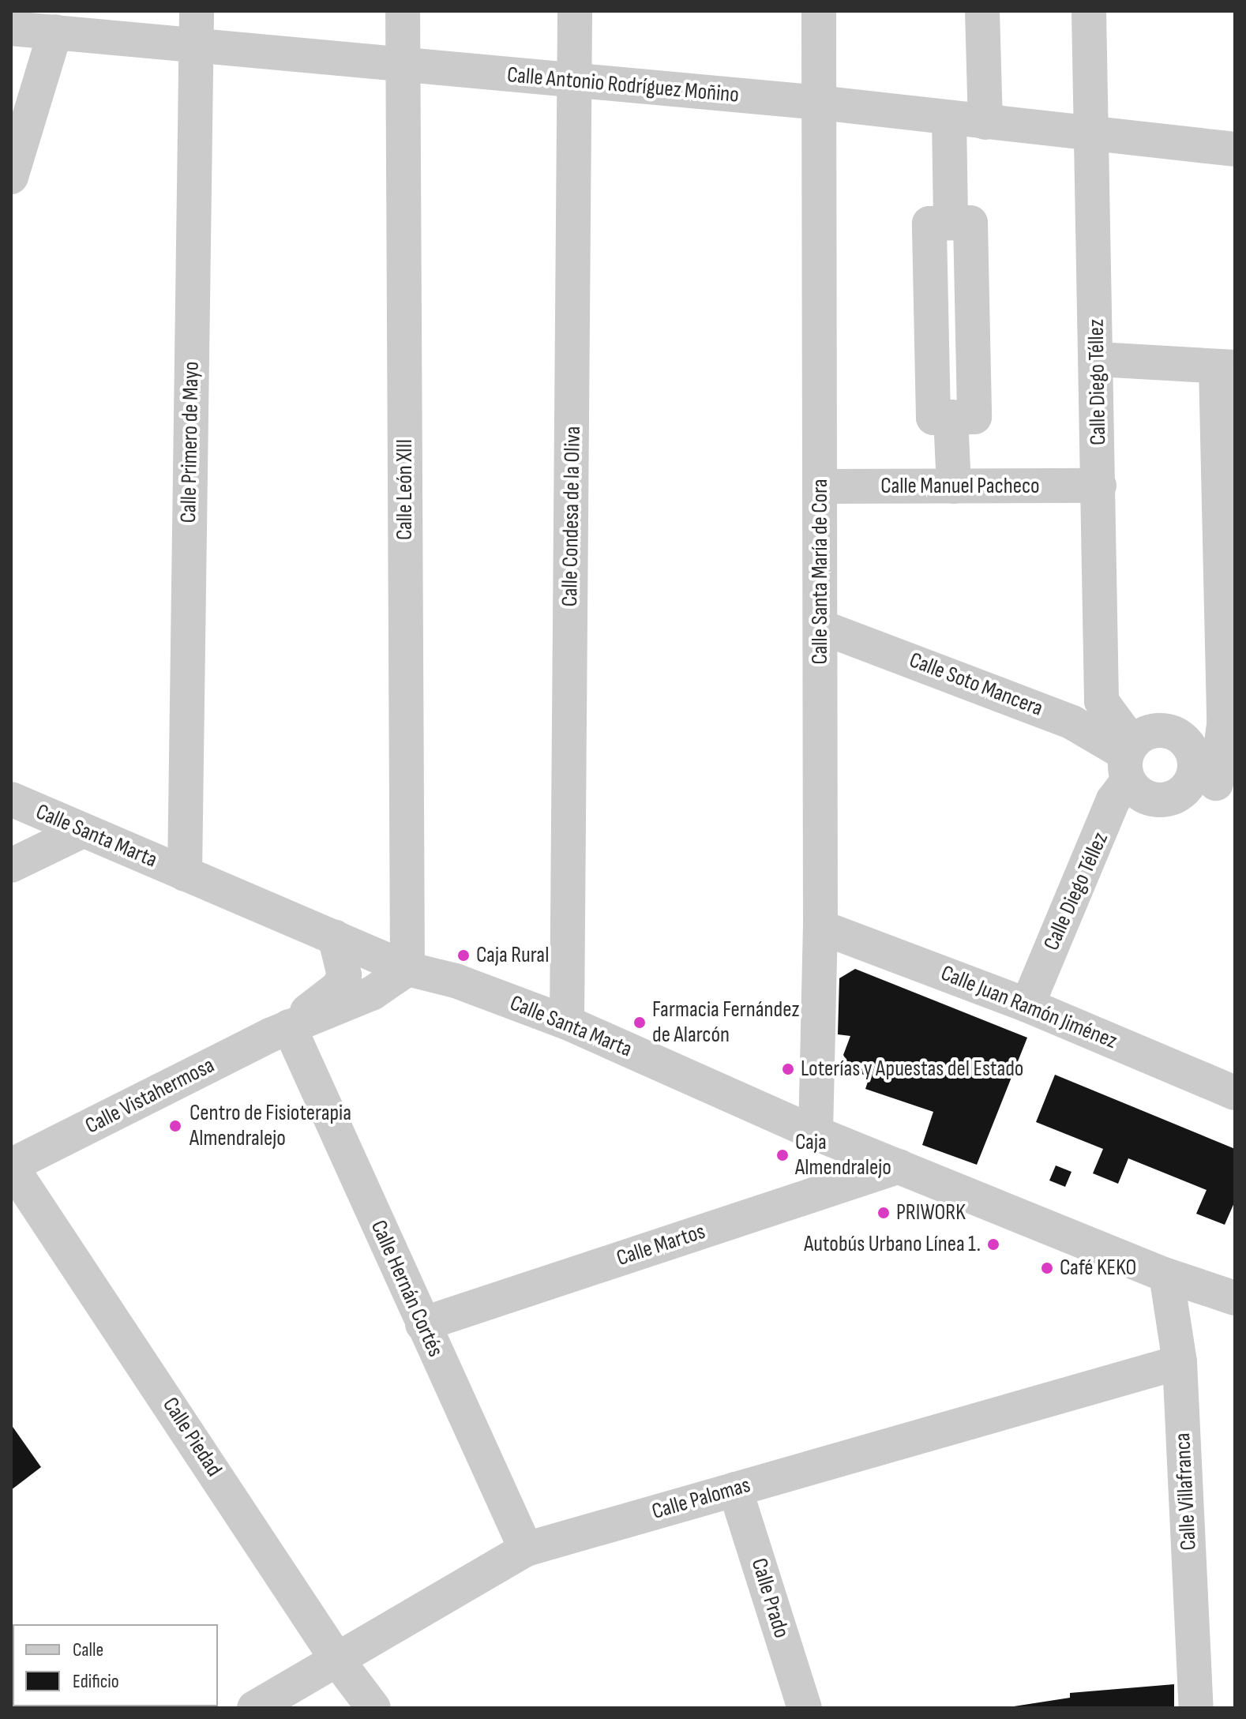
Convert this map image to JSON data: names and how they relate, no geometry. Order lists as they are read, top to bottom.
{
  "streets": {
    "street": [
      "Calle Antonio Rodríguez Moñino",
      "Calle Diego Téllez",
      "Calle Primero de Mayo",
      "Calle Manuel Pacheco",
      "Calle León XIII",
      "Calle Condesa de la Oliva",
      "Calle Santa María de Cora",
      "Calle Soto Mancera",
      "Calle Santa Marta",
      "Calle Juan Ramón Jiménez",
      "Calle Vistahermosa",
      "Calle Martos",
      "Calle Hernán Cortés",
      "Calle Piedad",
      "Calle Villafranca",
      "Calle Palomas",
      "Calle Prado"
    ]
  },
  "crossings": [
    ["Calle Antonio Rodríguez Moñino", "Calle Diego Téllez"],
    ["Calle Antonio Rodríguez Moñino", "Calle Primero de Mayo"],
    ["Calle Antonio Rodríguez Moñino", "Calle León XIII"],
    ["Calle Antonio Rodríguez Moñino", "Calle Condesa de la Oliva"],
    ["Calle Antonio Rodríguez Moñino", "Calle Santa María de Cora"],
    ["Calle Diego Téllez", "Calle Manuel Pacheco"],
    ["Calle Diego Téllez", "Calle Soto Mancera"],
    ["Calle Diego Téllez", "Calle Juan Ramón Jiménez"],
    ["Calle Primero de Mayo", "Calle Santa Marta"],
    ["Calle Manuel Pacheco", "Calle Santa María de Cora"],
    ["Calle León XIII", "Calle Santa Marta"],
    ["Calle León XIII", "Calle Vistahermosa"],
    ["Calle Condesa de la Oliva", "Calle Santa Marta"],
    ["Calle Santa María de Cora", "Calle Soto Mancera"],
    ["Calle Santa María de Cora", "Calle Santa Marta"],
    ["Calle Santa María de Cora", "Calle Juan Ramón Jiménez"],
    ["Calle Santa Marta", "Calle Vistahermosa"],
    ["Calle Santa Marta", "Calle Martos"],
    ["Calle Santa Marta", "Calle Villafranca"],
    ["Calle Vistahermosa", "Calle Hernán Cortés"],
    ["Calle Vistahermosa", "Calle Piedad"],
    ["Calle Martos", "Calle Hernán Cortés"],
    ["Calle Hernán Cortés", "Calle Palomas"],
    ["Calle Piedad", "Calle Palomas"],
    ["Calle Villafranca", "Calle Palomas"],
    ["Calle Palomas", "Calle Prado"]
  ],
  "places": [
    "Caja Rural",
    "Farmacia Fernández de Alarcón",
    "Loterías y Apuestas del Estado",
    "Centro de Fisioterapia Almendralejo",
    "Caja Almendralejo",
    "PRIWORK",
    "Autobús Urbano Línea 1.",
    "Café KEKO"
  ],
  "legend": ["Calle", "Edificio"]
}
